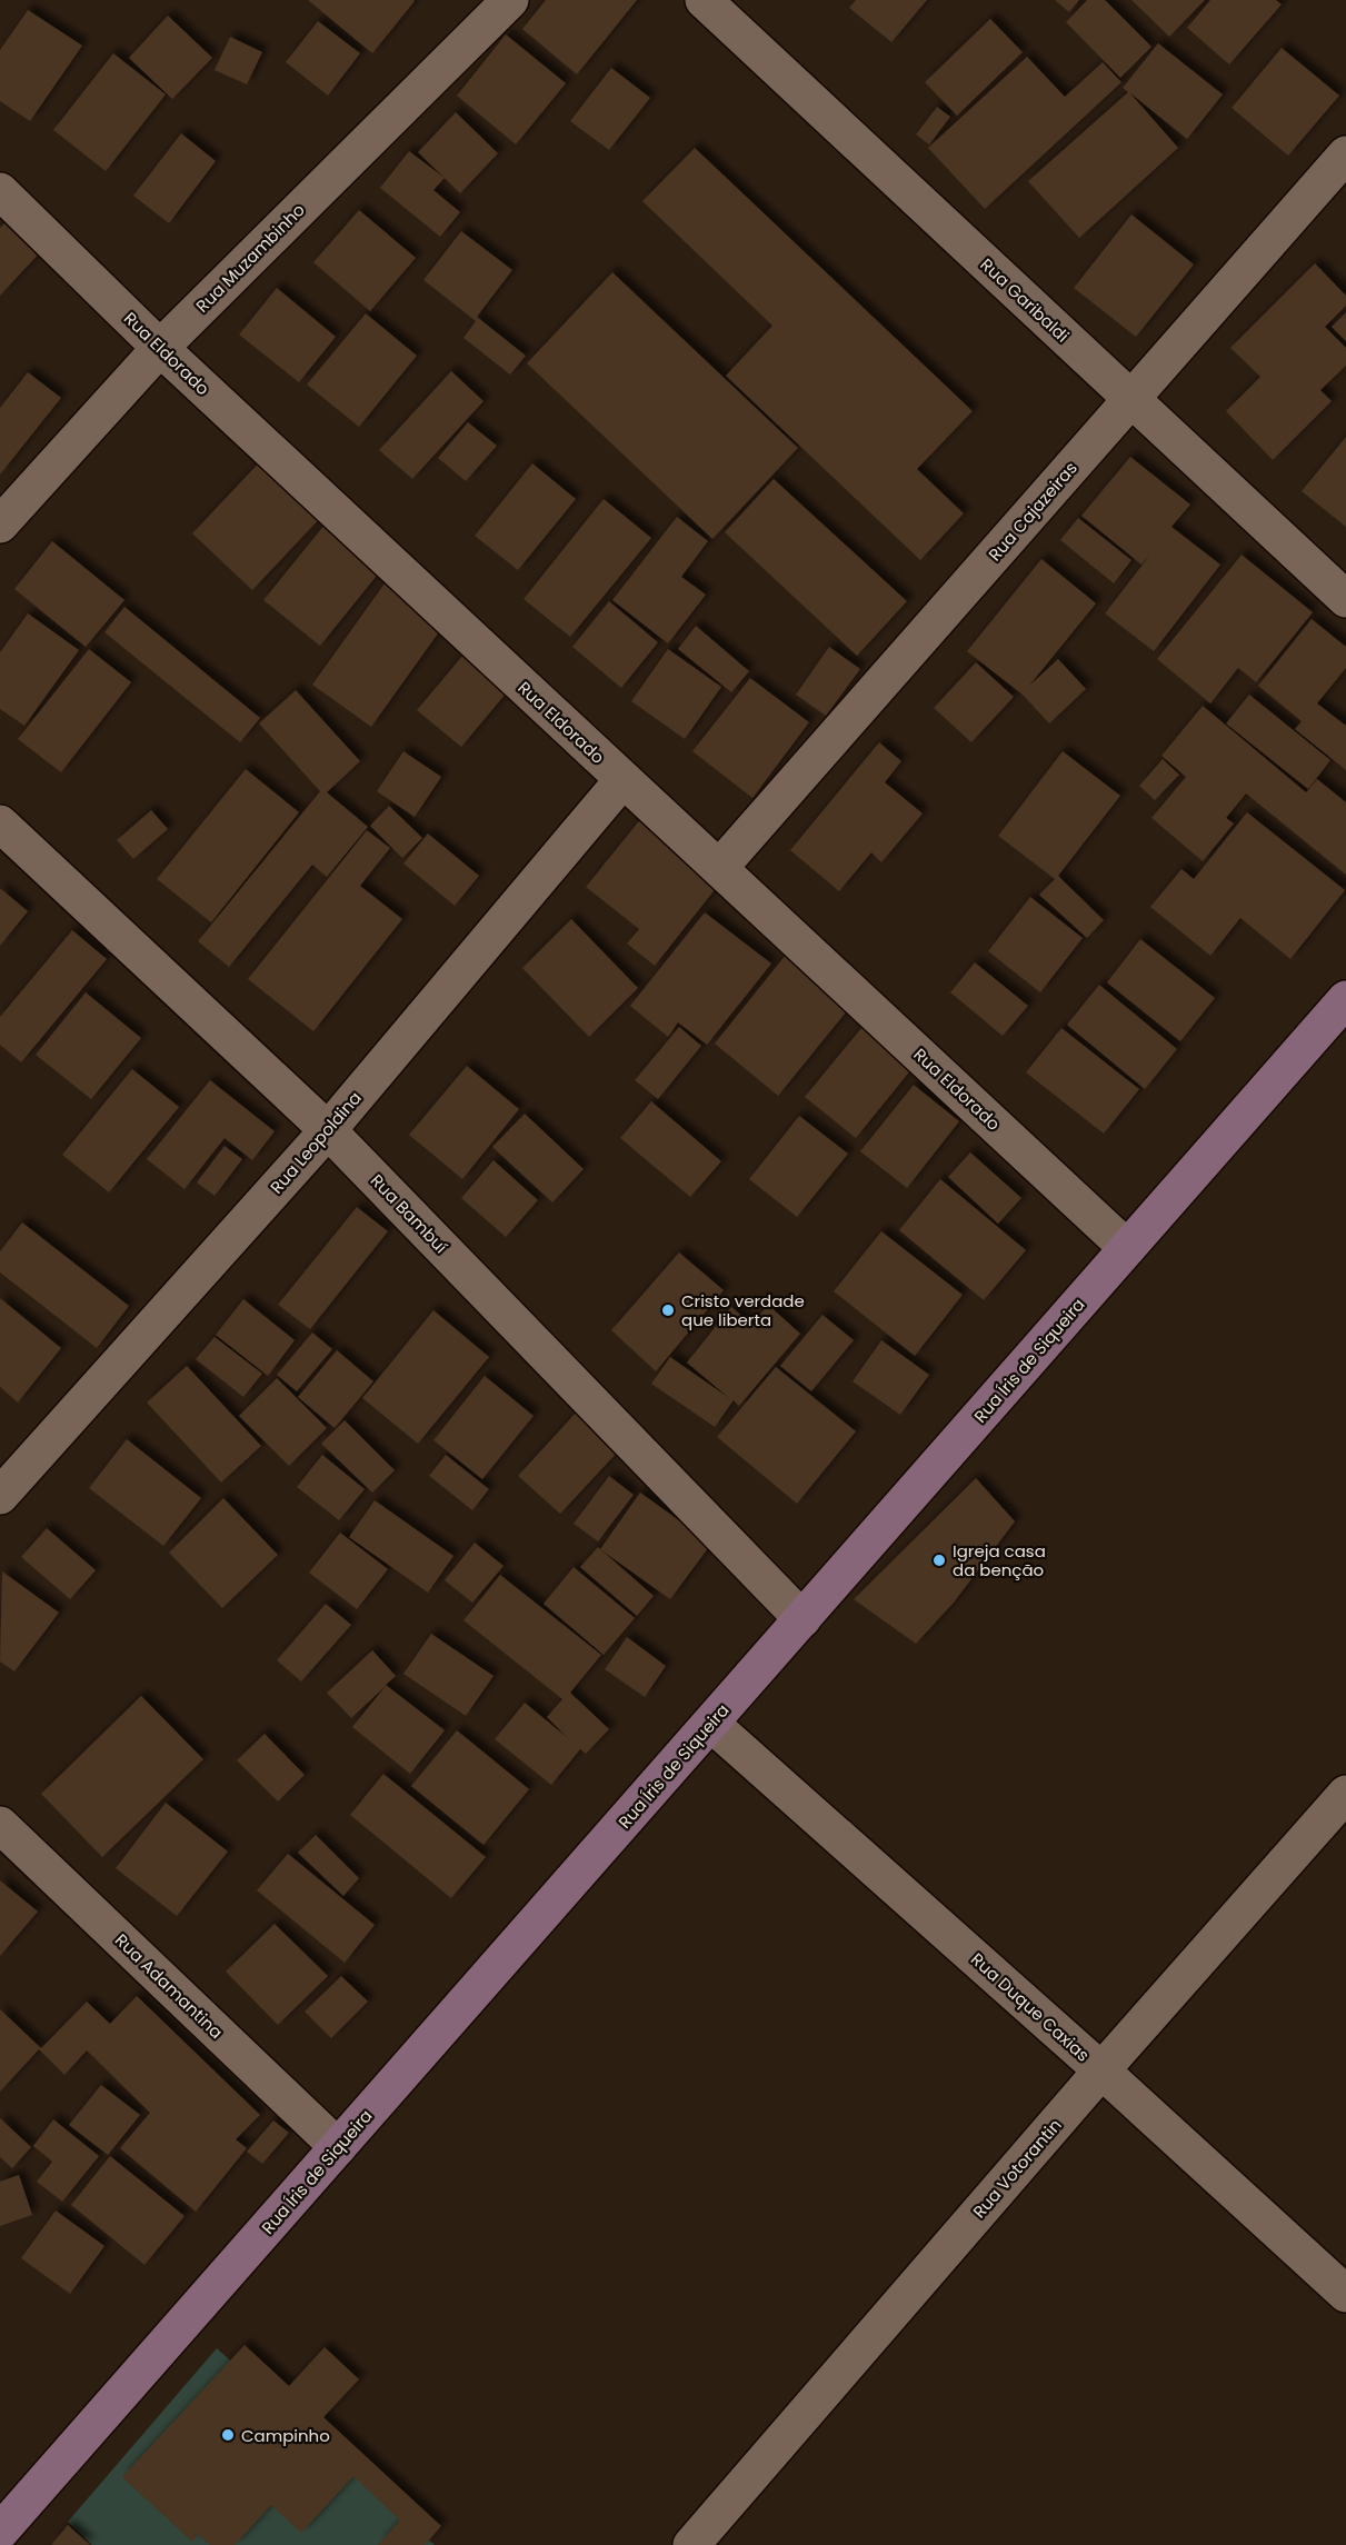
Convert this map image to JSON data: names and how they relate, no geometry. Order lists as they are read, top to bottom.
{
  "streets": {
    "street": [
      "Rua Muzambinho",
      "Rua Garibaldi",
      "Rua Eldorado",
      "Rua Cajazeiras",
      "Rua Leopoldina",
      "Rua Bambuí",
      "Rua Íris de Siqueira",
      "Rua Adamantina",
      "Rua Duque Caxias",
      "Rua Votorantin"
    ]
  },
  "crossings": [
    ["Rua Muzambinho", "Rua Eldorado"],
    ["Rua Garibaldi", "Rua Cajazeiras"],
    ["Rua Eldorado", "Rua Cajazeiras"],
    ["Rua Eldorado", "Rua Leopoldina"],
    ["Rua Eldorado", "Rua Íris de Siqueira"],
    ["Rua Leopoldina", "Rua Bambuí"],
    ["Rua Bambuí", "Rua Íris de Siqueira"],
    ["Rua Íris de Siqueira", "Rua Adamantina"],
    ["Rua Íris de Siqueira", "Rua Duque Caxias"],
    ["Rua Duque Caxias", "Rua Votorantin"]
  ],
  "places": ["Cristo verdade que liberta", "Igreja casa da benção", "Campinho"]
}
